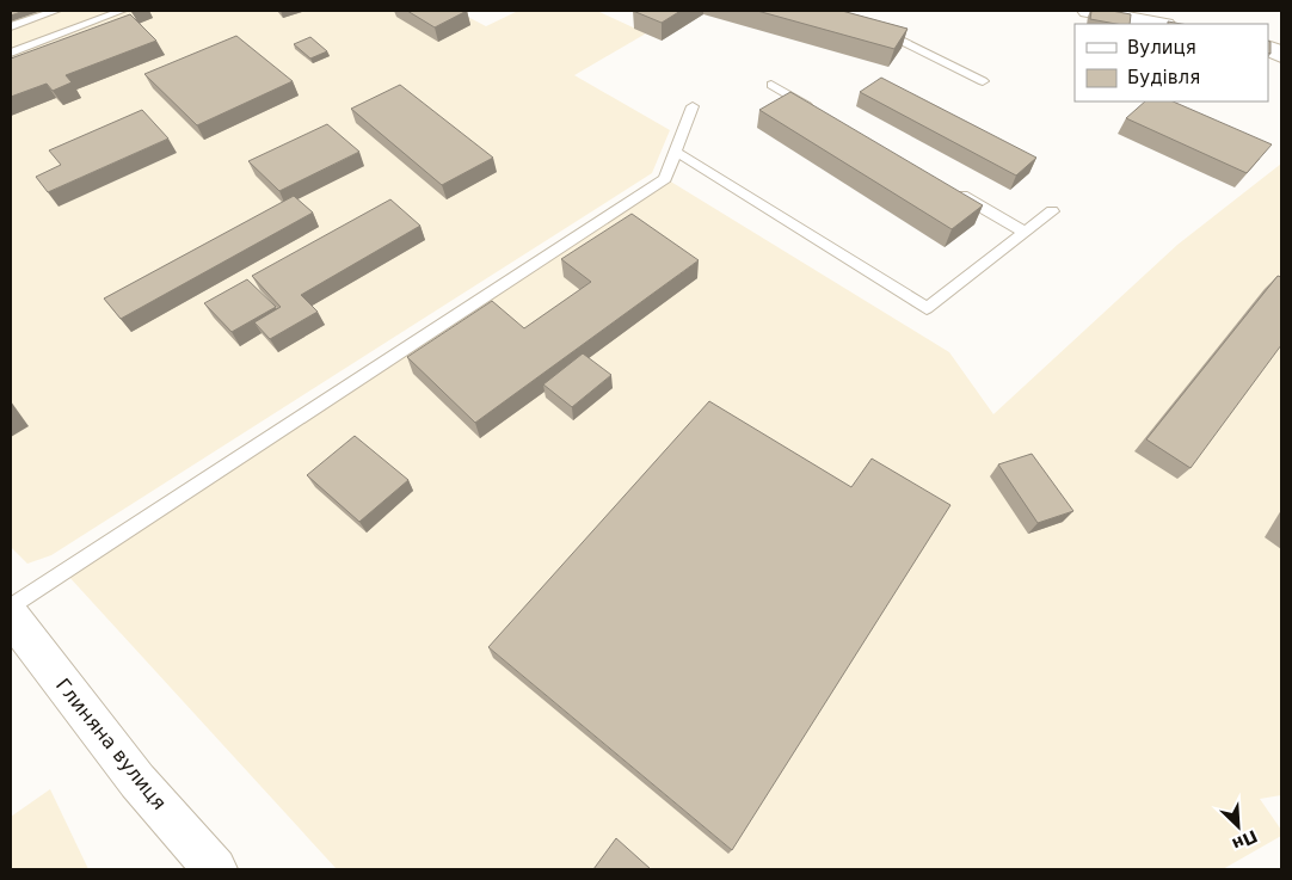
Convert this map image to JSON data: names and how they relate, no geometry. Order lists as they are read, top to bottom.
{
  "streets": {
    "street": ["Глиняна вулиця"]
  },
  "legend": ["Вулиця", "Будівля"],
  "north": "bottom right"
}
